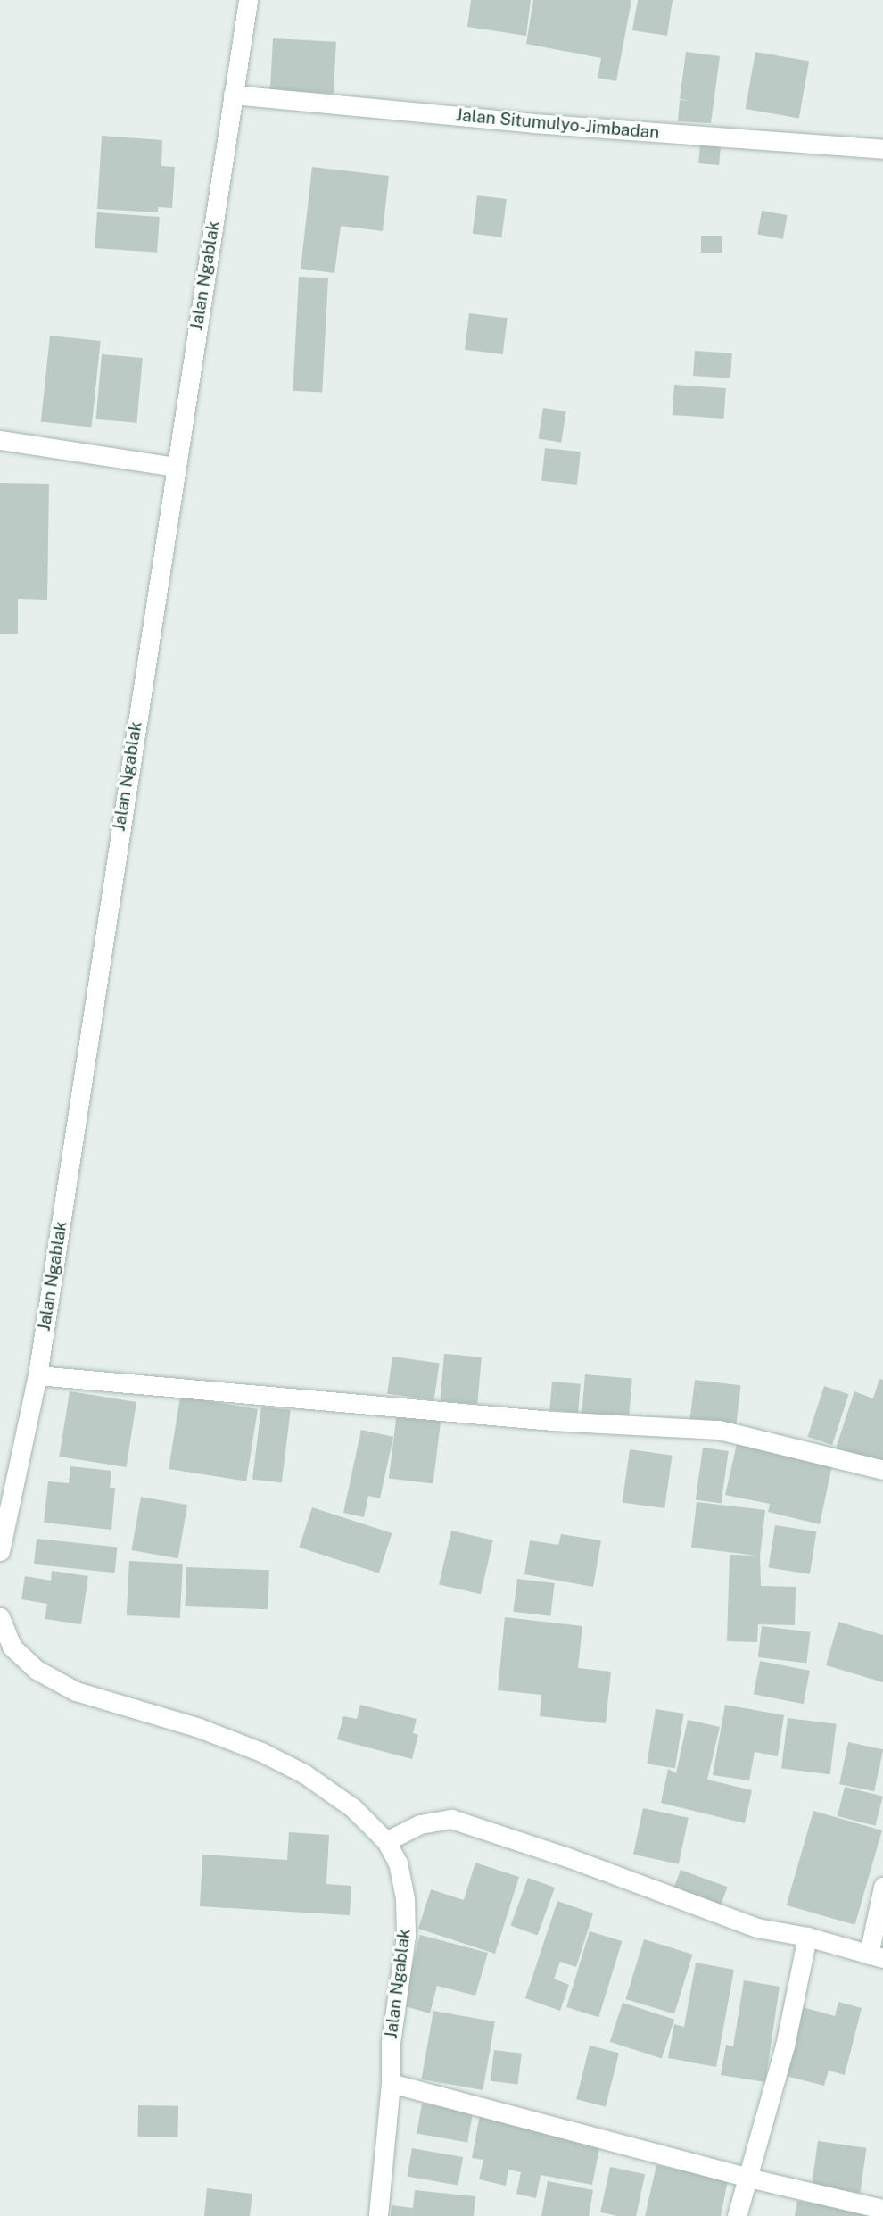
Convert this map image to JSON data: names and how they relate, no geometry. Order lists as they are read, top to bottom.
{
  "streets": {
    "street": ["Jalan Situmulyo-Jimbadan", "Jalan Ngablak"]
  },
  "crossings": [
    ["Jalan Situmulyo-Jimbadan", "Jalan Ngablak"]
  ]
}
